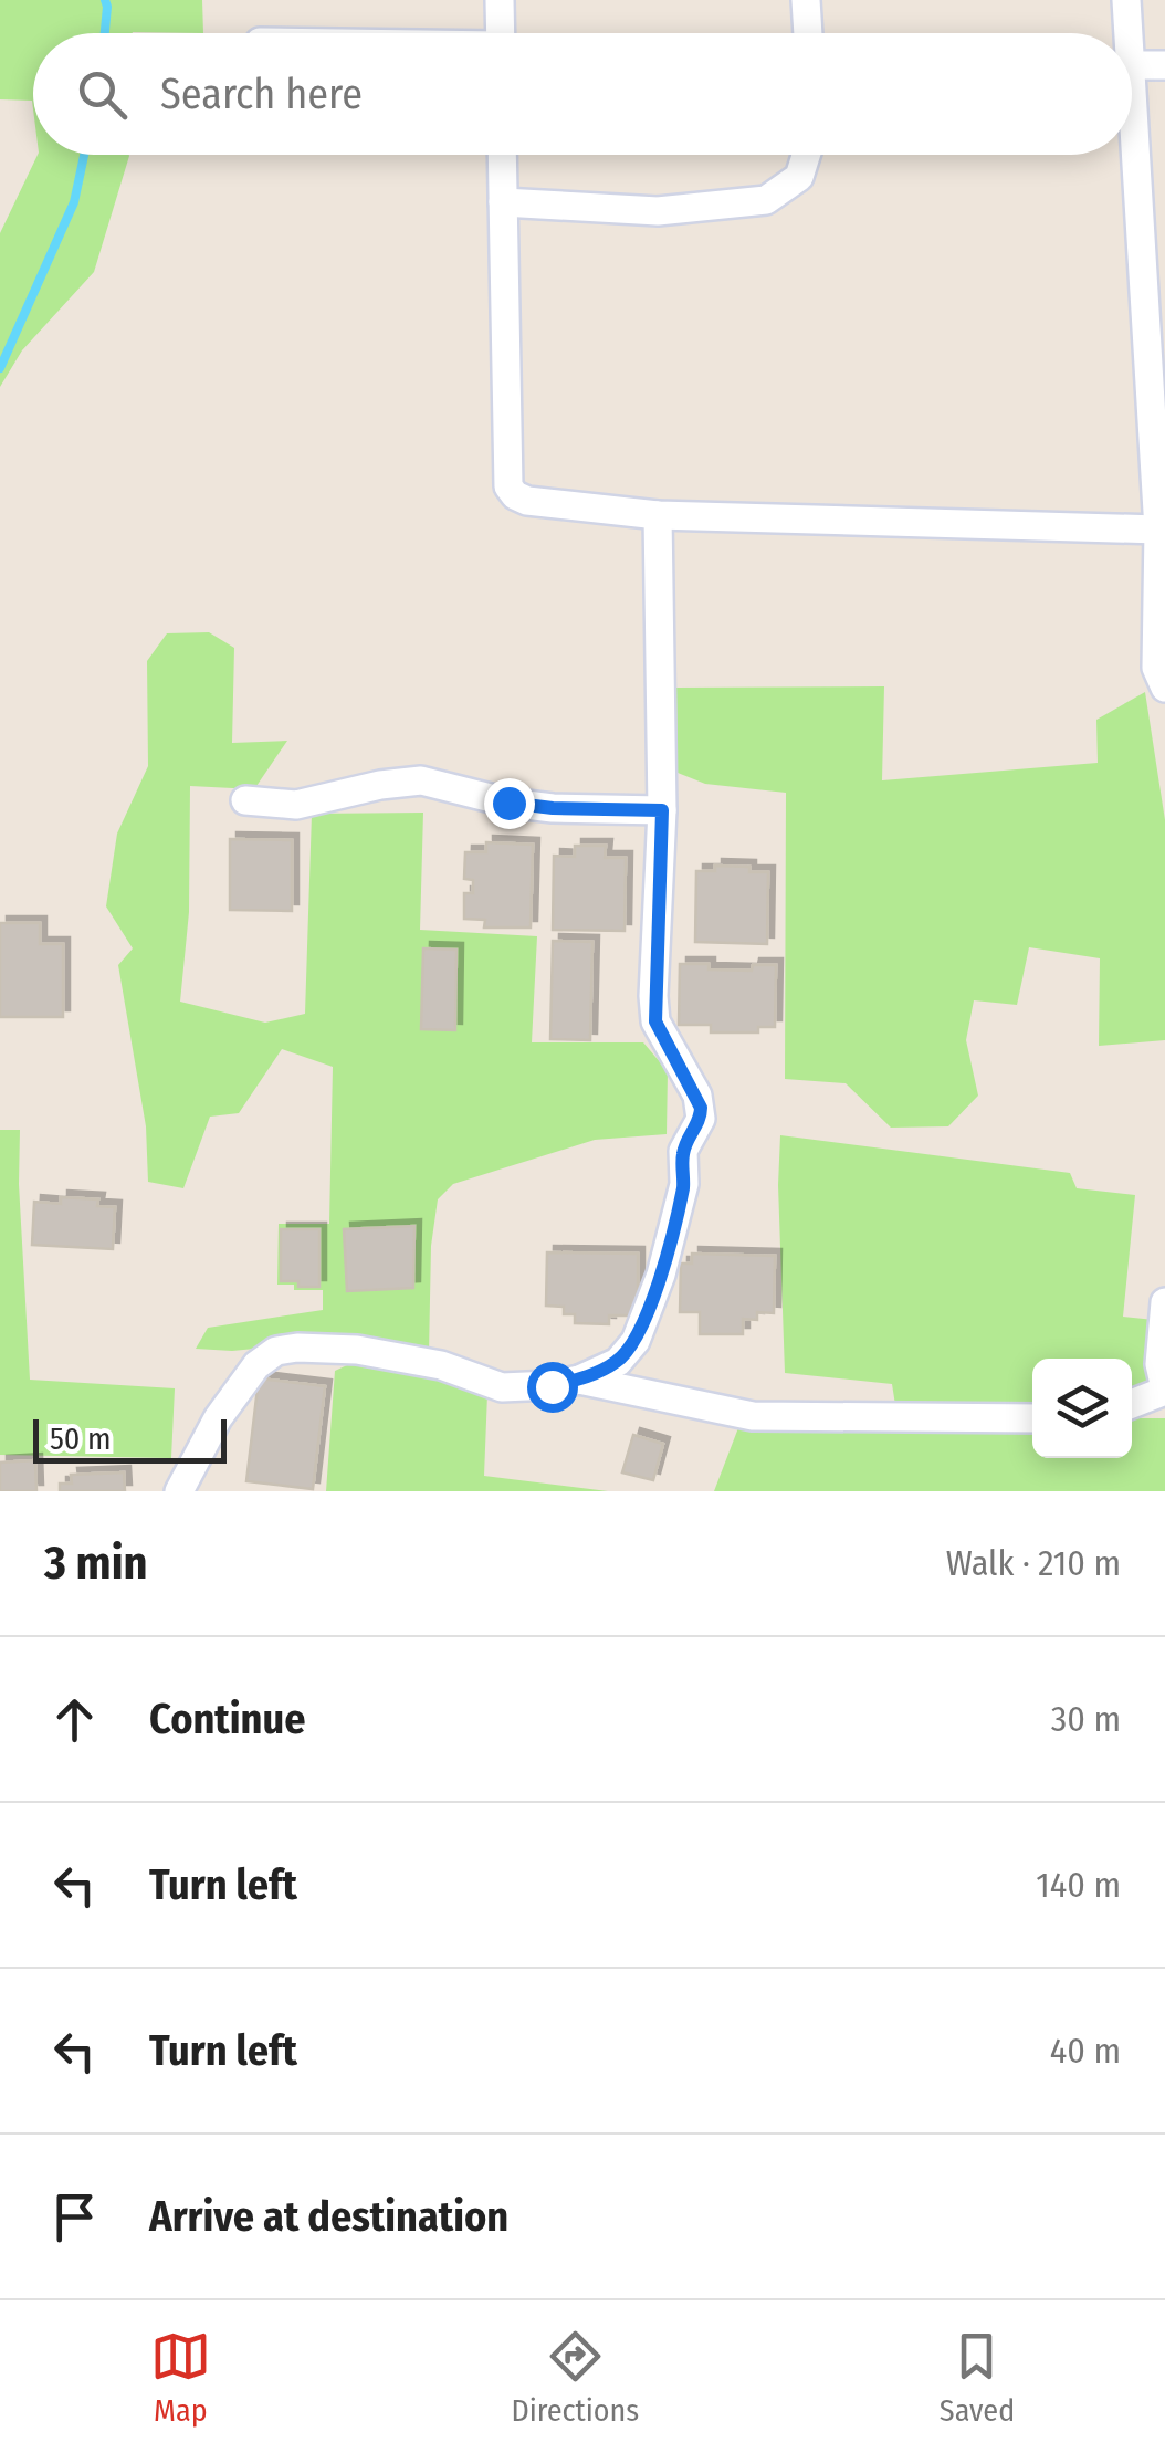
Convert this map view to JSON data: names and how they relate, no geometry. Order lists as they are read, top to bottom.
{
  "scale_bar": "50 m",
  "page": {
    "search": "Search here",
    "scale": "50 m",
    "heading": ["3 min", "Walk · 210 m"],
    "list": [
      ["Continue", "30 m"],
      ["Turn left", "140 m"],
      ["Turn left", "40 m"],
      "Arrive at destination"
    ],
    "nav": ["Map", "Directions", "Saved"]
  }
}
